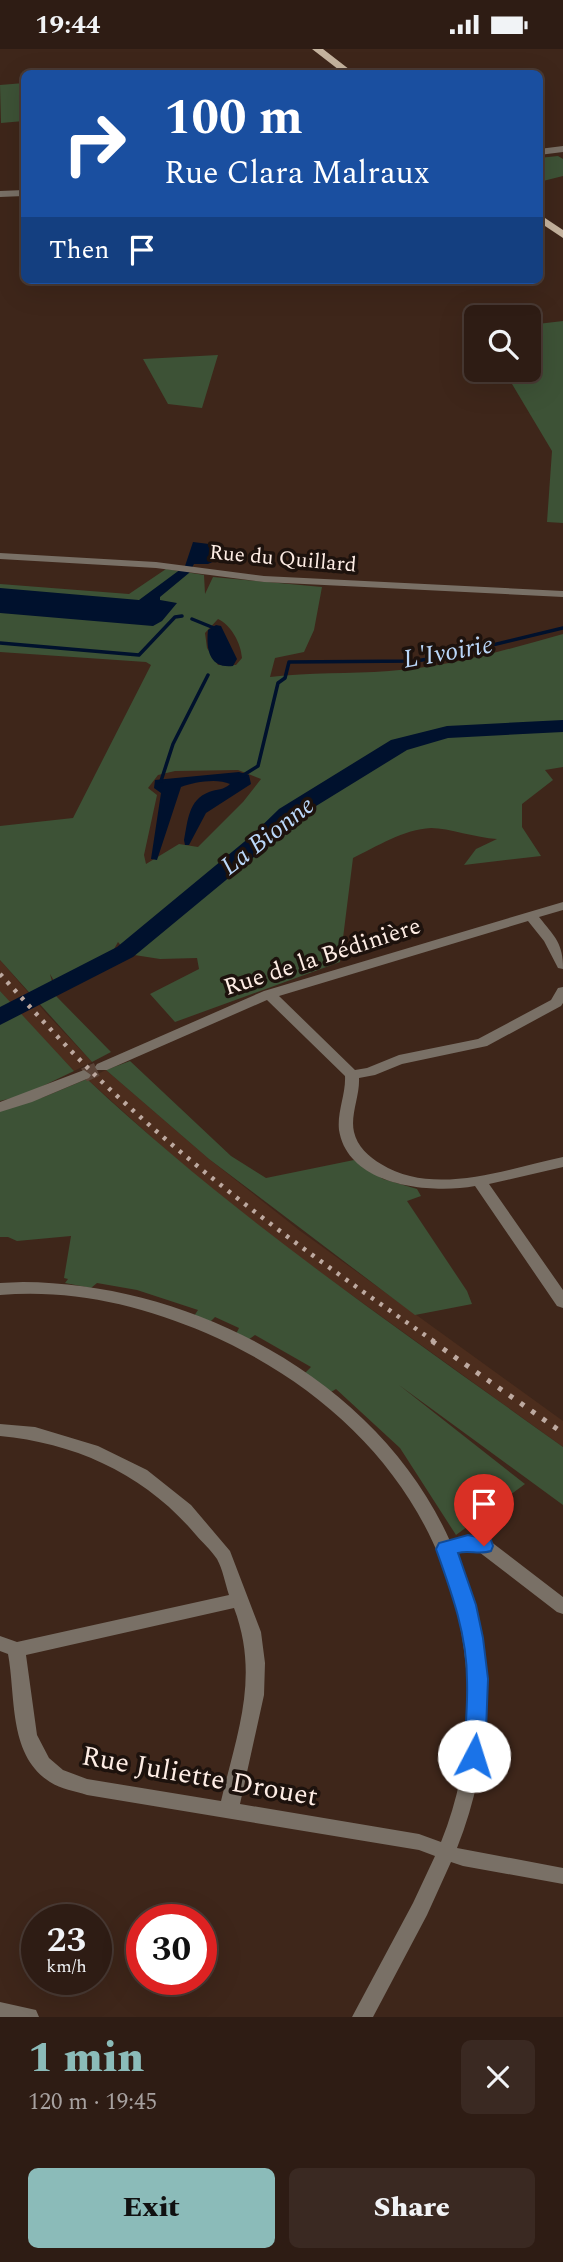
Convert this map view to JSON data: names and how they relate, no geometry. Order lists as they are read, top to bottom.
{
  "streets": {
    "street": ["Rue du Quillard", "Rue de la Bédinière", "Rue Juliette Drouet"]
  },
  "water": ["L'Ivoirie", "La Bionne"],
  "page": {
    "status": "19:44",
    "turn": ["100 m", "Rue Clara Malraux"],
    "then": "Then",
    "speed": "23 km/h",
    "limit": "30",
    "heading": ["1 min", "120 m · 19:45"],
    "buttons": ["Exit", "Share"]
  }
}
